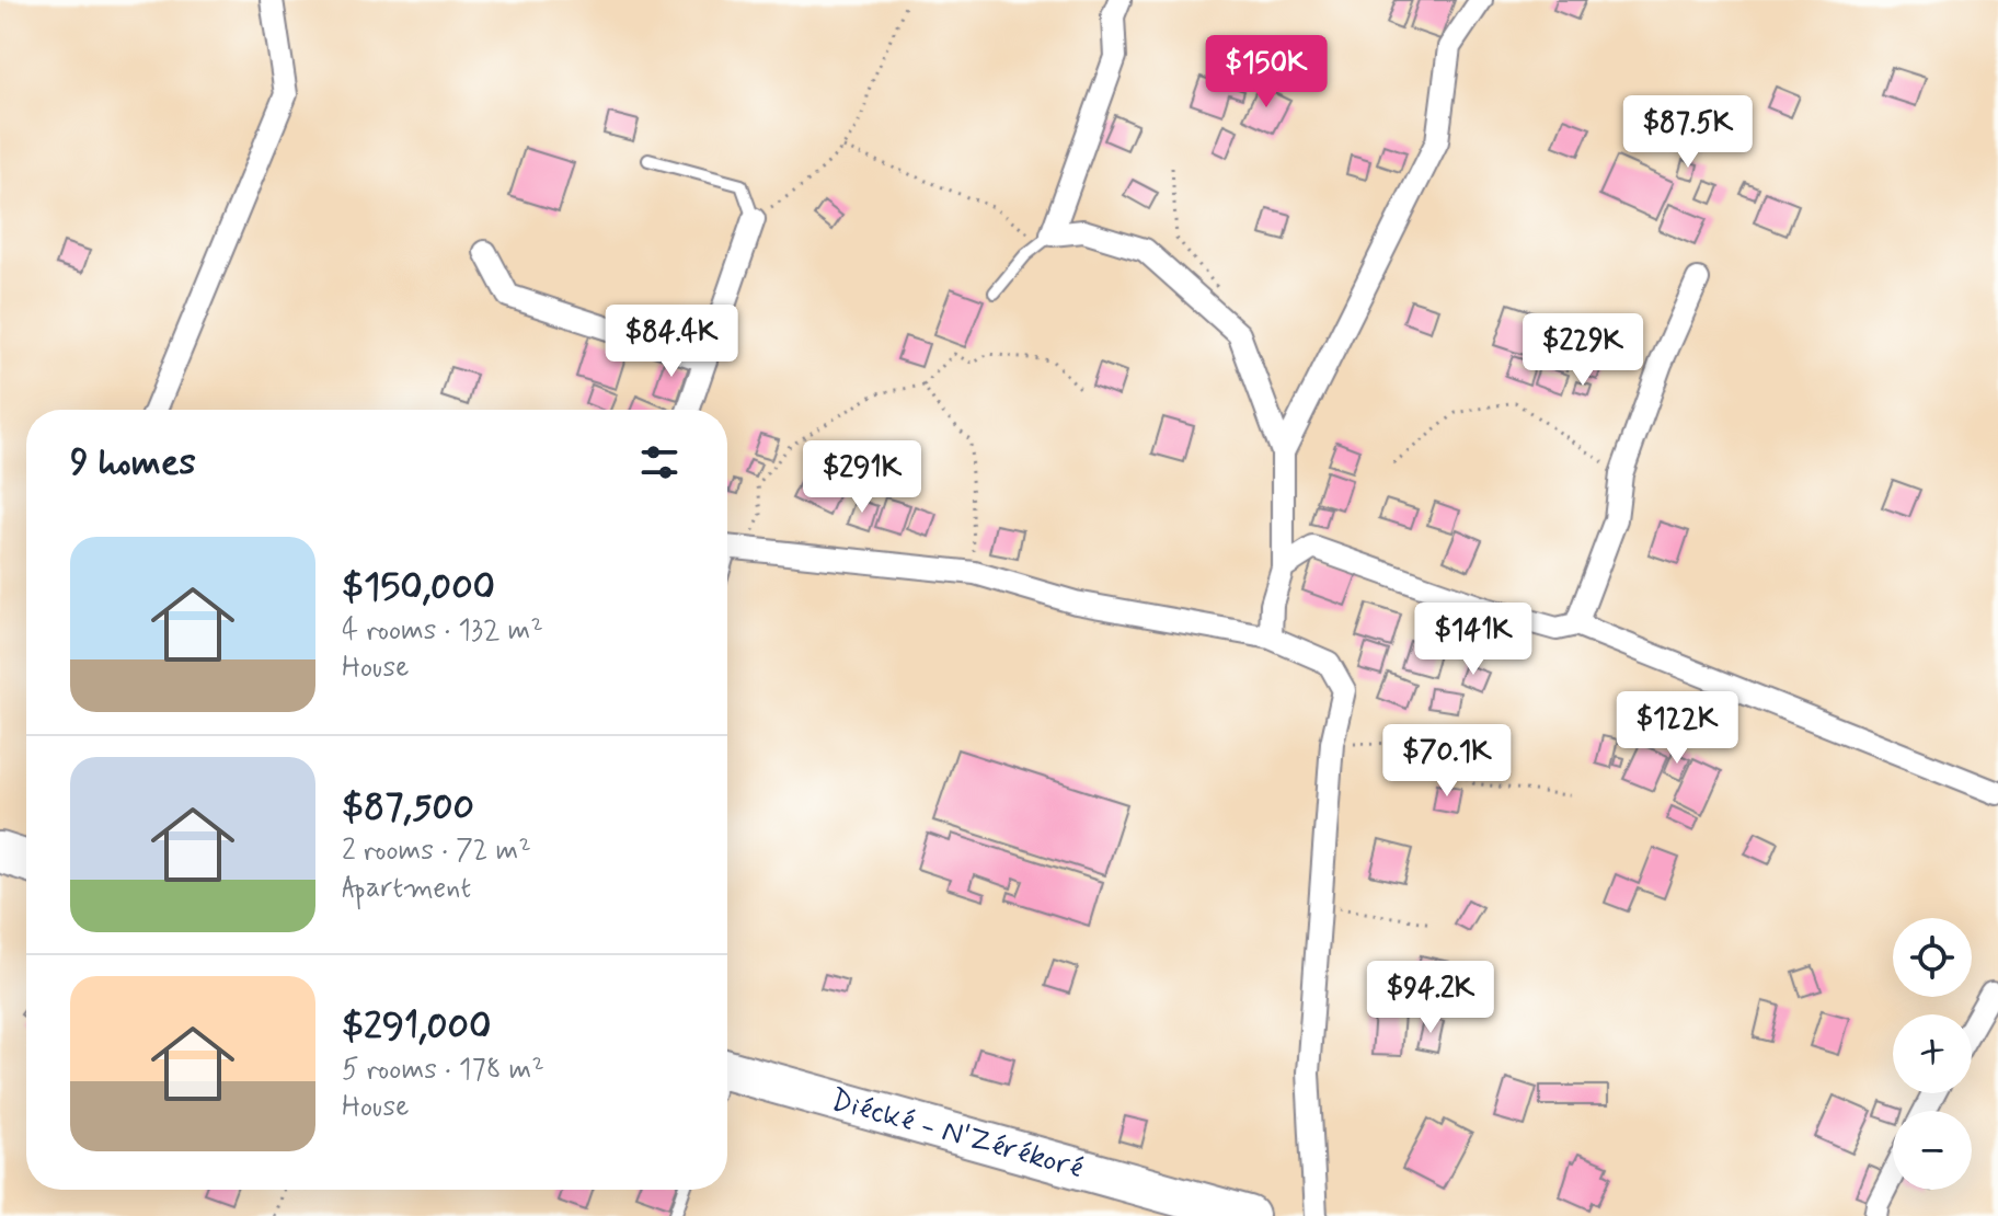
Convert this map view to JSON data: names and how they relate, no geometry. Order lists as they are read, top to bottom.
{
  "streets": {
    "highway": ["Diécké - N'Zérékoré"]
  },
  "page": {
    "price": [
      "$150K",
      "$87.5K",
      "$84.4K",
      "$229K",
      "$291K",
      "$141K",
      "$122K",
      "$70.1K",
      "$94.2K"
    ],
    "heading": "9 homes",
    "list": [
      {
        "name": "$150,000",
        "note": "4 rooms · 132 m² · House"
      },
      {
        "name": "$87,500",
        "note": "2 rooms · 72 m² · Apartment"
      },
      {
        "name": "$291,000",
        "note": "5 rooms · 178 m² · House"
      }
    ],
    "map_buttons": ["+", "−"]
  }
}
